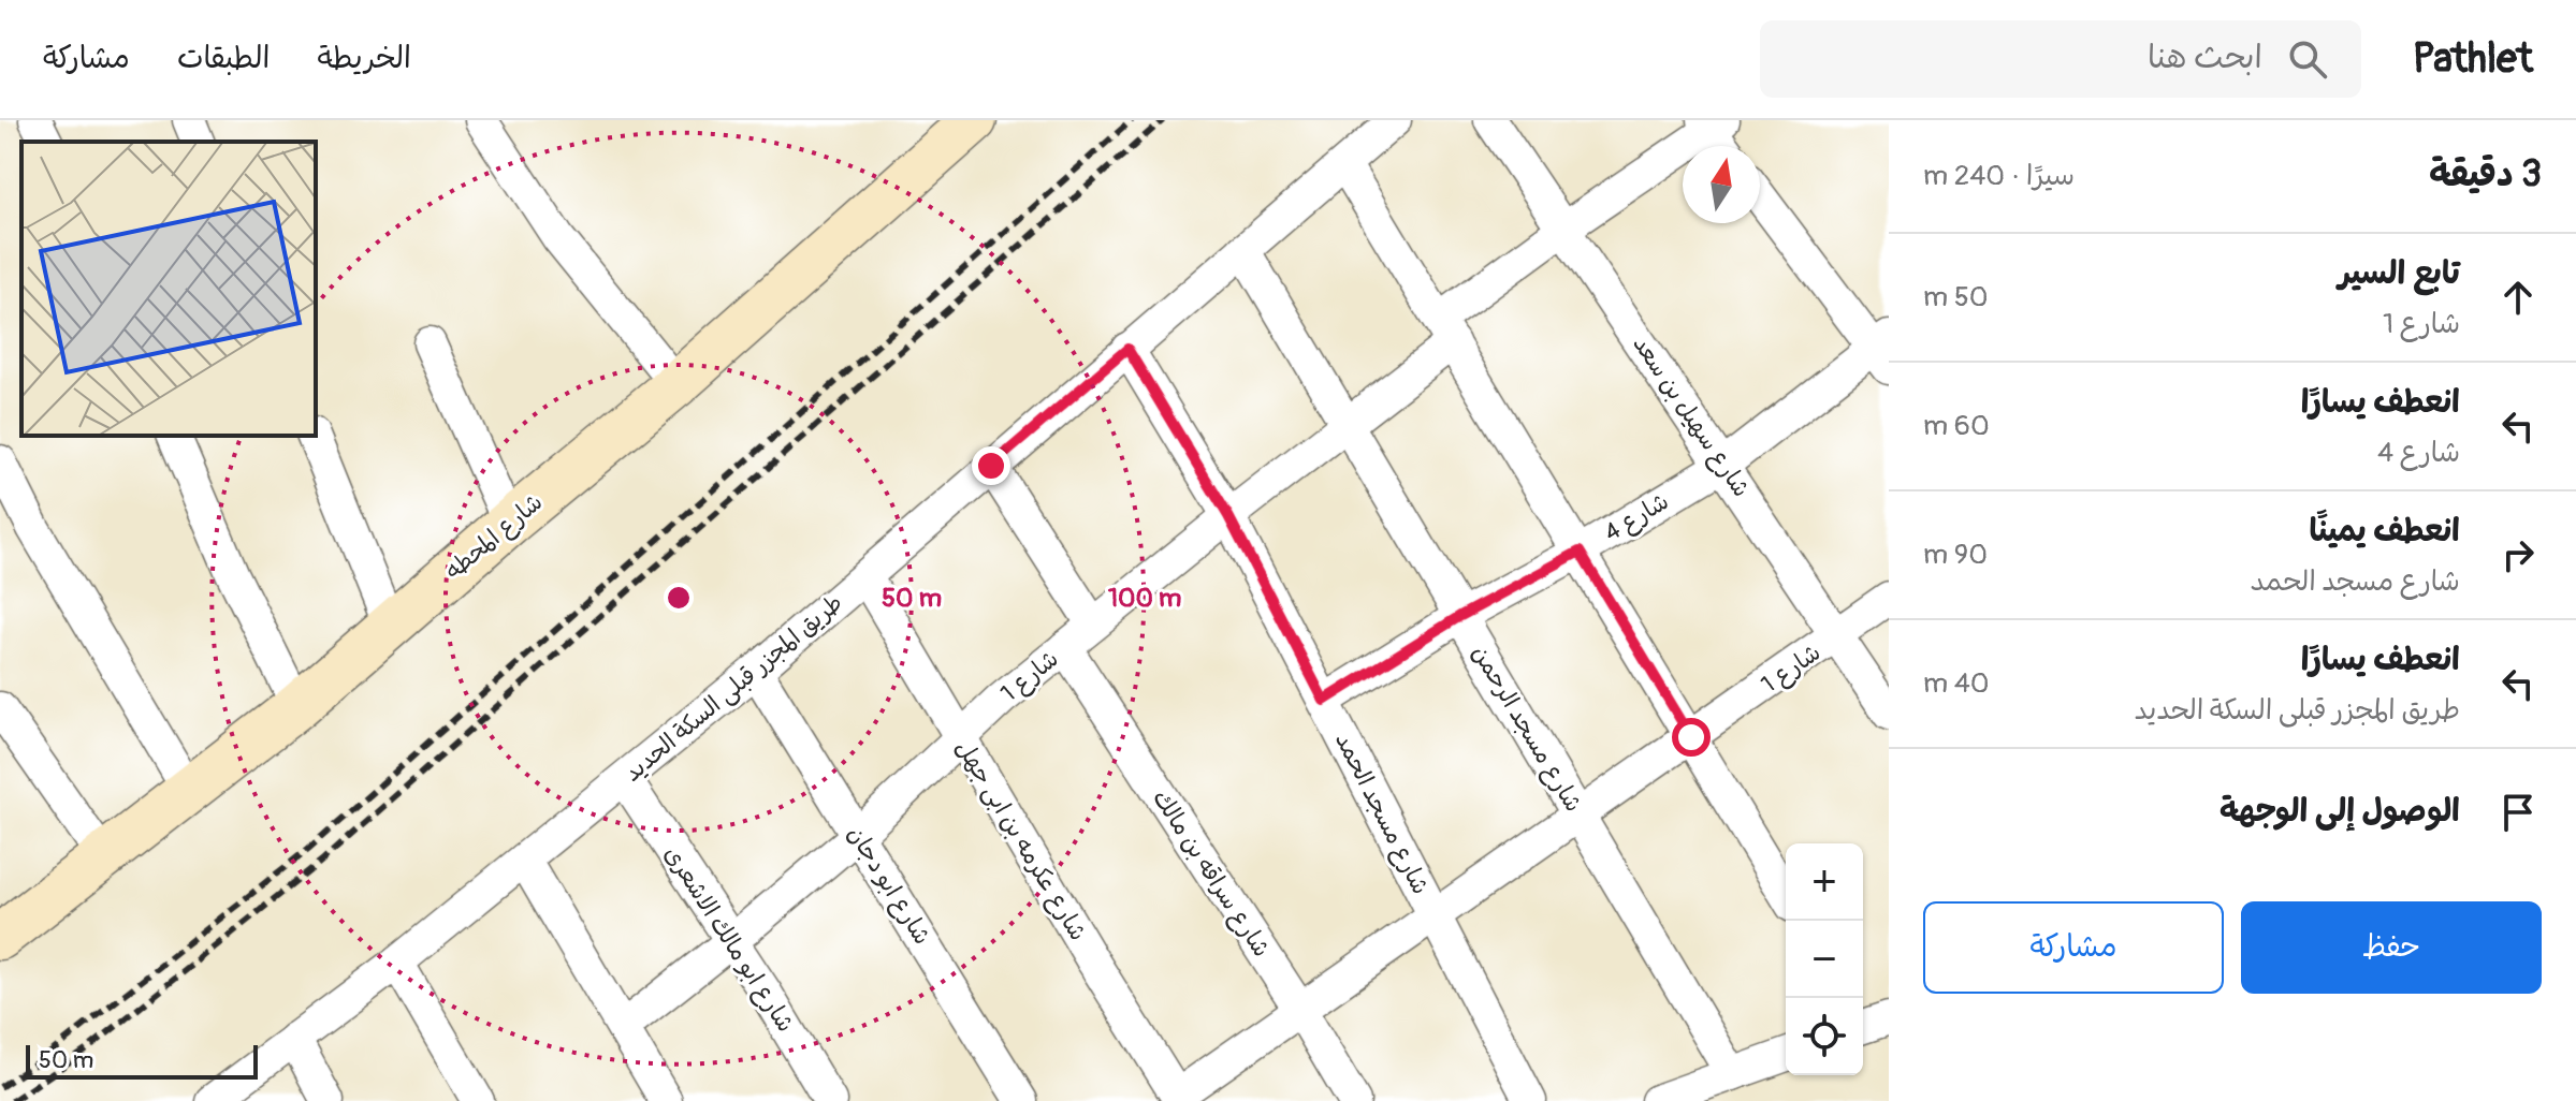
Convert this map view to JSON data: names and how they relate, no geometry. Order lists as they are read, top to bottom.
{
  "streets": {
    "street": [
      "شارع سهيل بن سعد",
      "شارع 4",
      "شارع المحطه",
      "شارع 1",
      "طريق المجزر قبلى السكة الحديد",
      "شارع مسجد الرحمن",
      "شارع مسجد الحمد",
      "شارع عكرمه بن ابى جهل",
      "شارع سراقه بن مالك",
      "شارع ابو دجان",
      "شارع ابو مالك الاشعرى"
    ]
  },
  "crossings": [
    ["شارع سهيل بن سعد", "شارع 4"],
    ["شارع سهيل بن سعد", "شارع 1"],
    ["شارع 4", "شارع مسجد الرحمن"],
    ["شارع 4", "شارع مسجد الحمد"],
    ["شارع 1", "شارع مسجد الرحمن"],
    ["شارع 1", "شارع مسجد الحمد"],
    ["شارع 1", "شارع عكرمه بن ابى جهل"],
    ["شارع 1", "شارع سراقه بن مالك"],
    ["شارع 1", "شارع ابو دجان"],
    ["شارع 1", "شارع ابو مالك الاشعرى"],
    ["طريق المجزر قبلى السكة الحديد", "شارع مسجد الرحمن"],
    ["طريق المجزر قبلى السكة الحديد", "شارع مسجد الحمد"],
    ["طريق المجزر قبلى السكة الحديد", "شارع عكرمه بن ابى جهل"],
    ["طريق المجزر قبلى السكة الحديد", "شارع ابو دجان"],
    ["طريق المجزر قبلى السكة الحديد", "شارع ابو مالك الاشعرى"]
  ],
  "scale_bar": "50 m",
  "north": "top",
  "page": {
    "header": "Pathlet",
    "search": "ابحث هنا",
    "nav": ["الخريطة", "الطبقات", "مشاركة"],
    "heading": ["3 دقيقة", "سيرًا · 240 m"],
    "list": [
      ["تابع السير", "شارع 1", "50 m"],
      ["انعطف يسارًا", "شارع 4", "60 m"],
      ["انعطف يمينًا", "شارع مسجد الحمد", "90 m"],
      ["انعطف يسارًا", "طريق المجزر قبلى السكة الحديد", "40 m"],
      "الوصول إلى الوجهة"
    ],
    "map_buttons": ["+", "−"],
    "buttons": ["حفظ", "مشاركة"],
    "scale": "50 m"
  },
  "rings": ["50 m", "100 m"]
}
